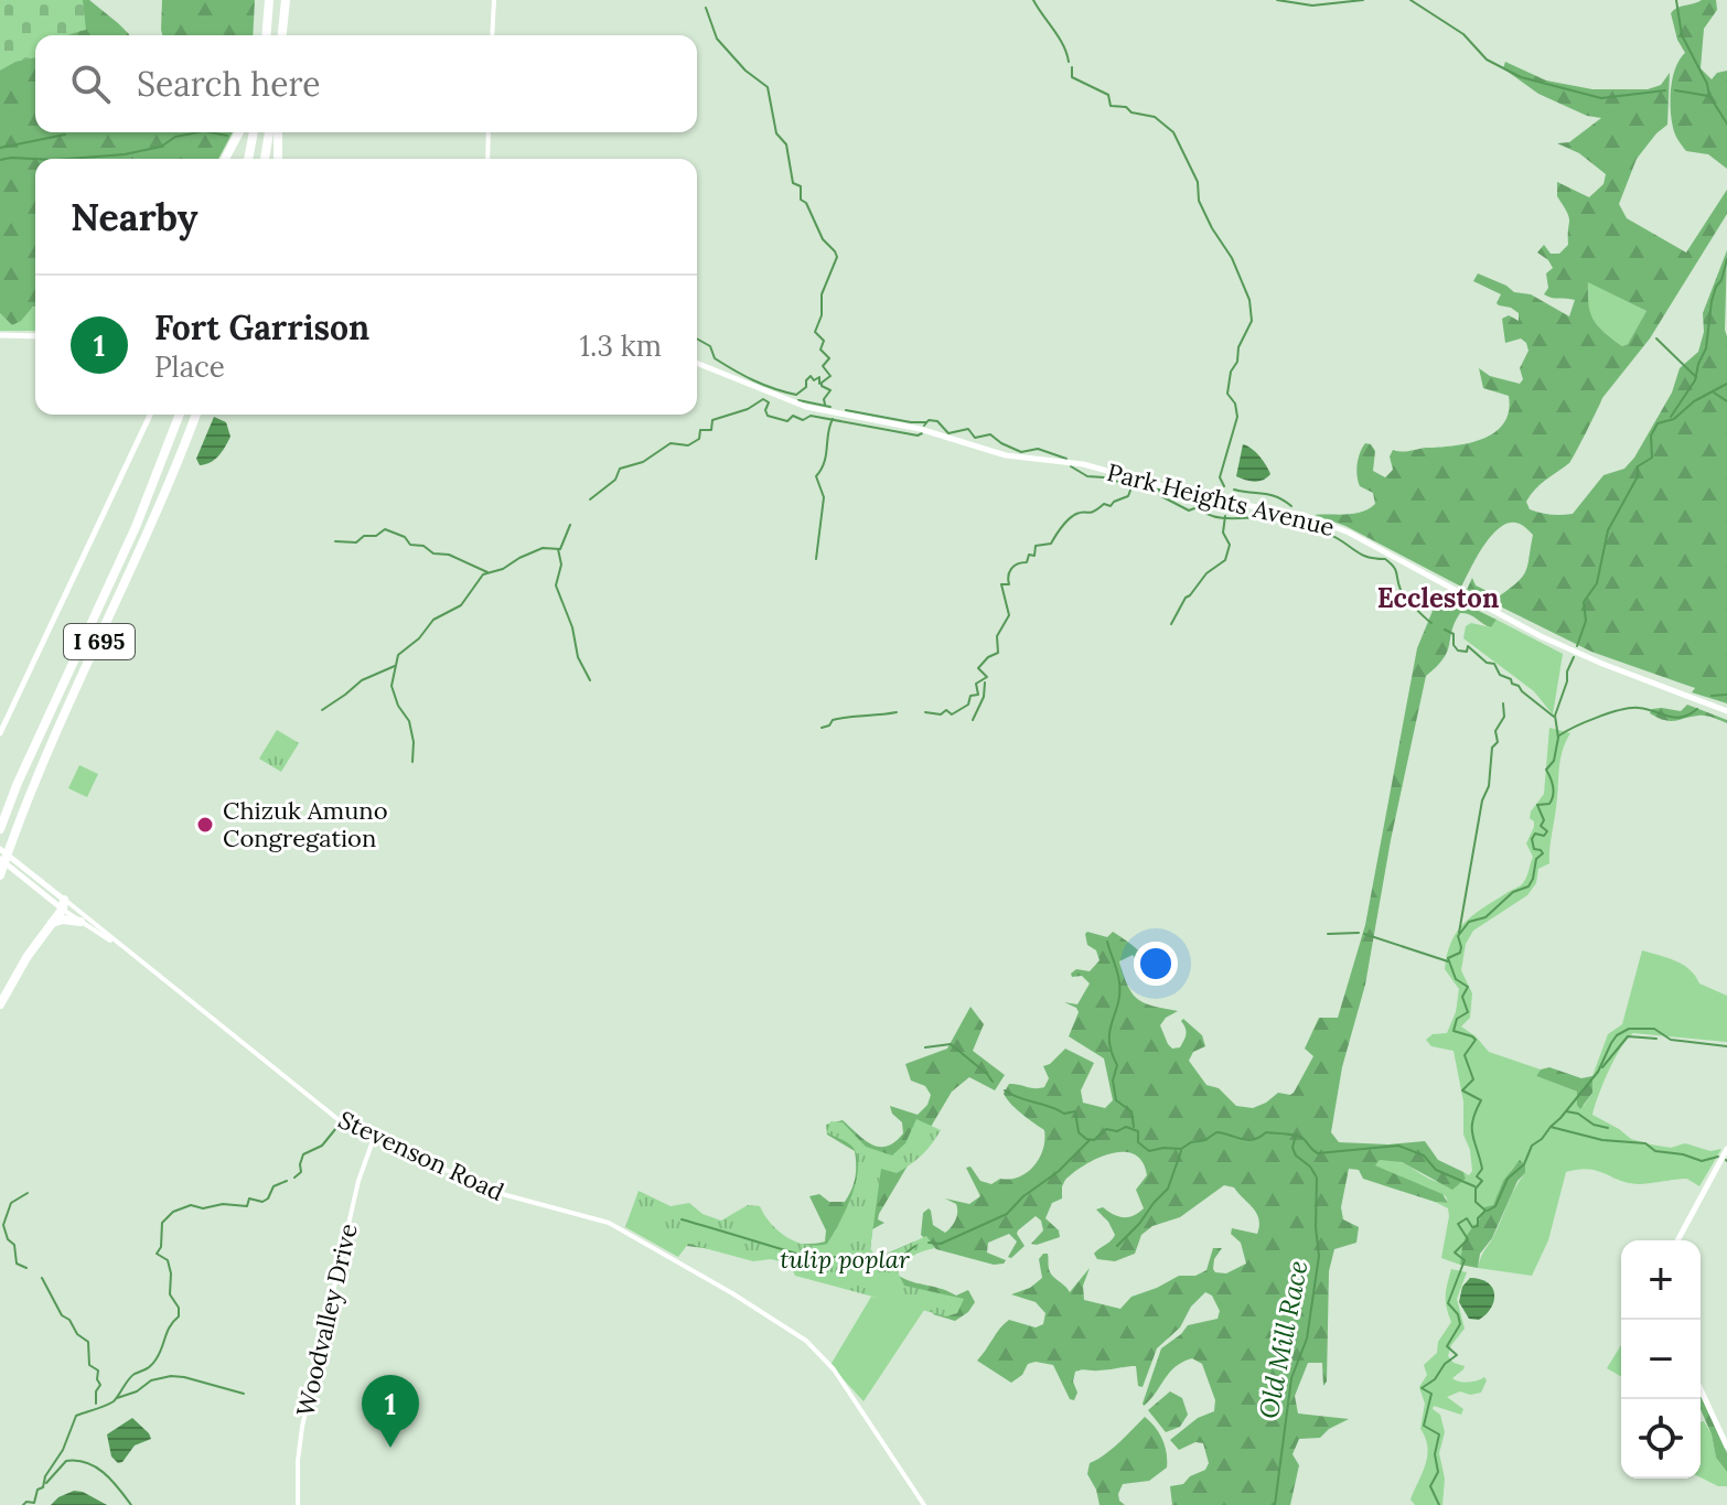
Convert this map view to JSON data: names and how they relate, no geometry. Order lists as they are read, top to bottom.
{
  "streets": {
    "highway": ["I 695"],
    "main road": ["Park Heights Avenue", "Stevenson Road"],
    "street": ["Woodvalley Drive"]
  },
  "crossings": [
    ["Stevenson Road", "Woodvalley Drive"]
  ],
  "districts": ["Eccleston"],
  "water": ["Old Mill Race"],
  "parks": ["tulip poplar"],
  "places": ["Chizuk Amuno Congregation"],
  "page": {
    "search": "Search here",
    "heading": "Nearby",
    "list": [
      {
        "mark": "1",
        "name": "Fort Garrison",
        "note": "Place",
        "value": "1.3 km"
      }
    ],
    "map_buttons": ["+", "−"],
    "pins": "1"
  }
}
